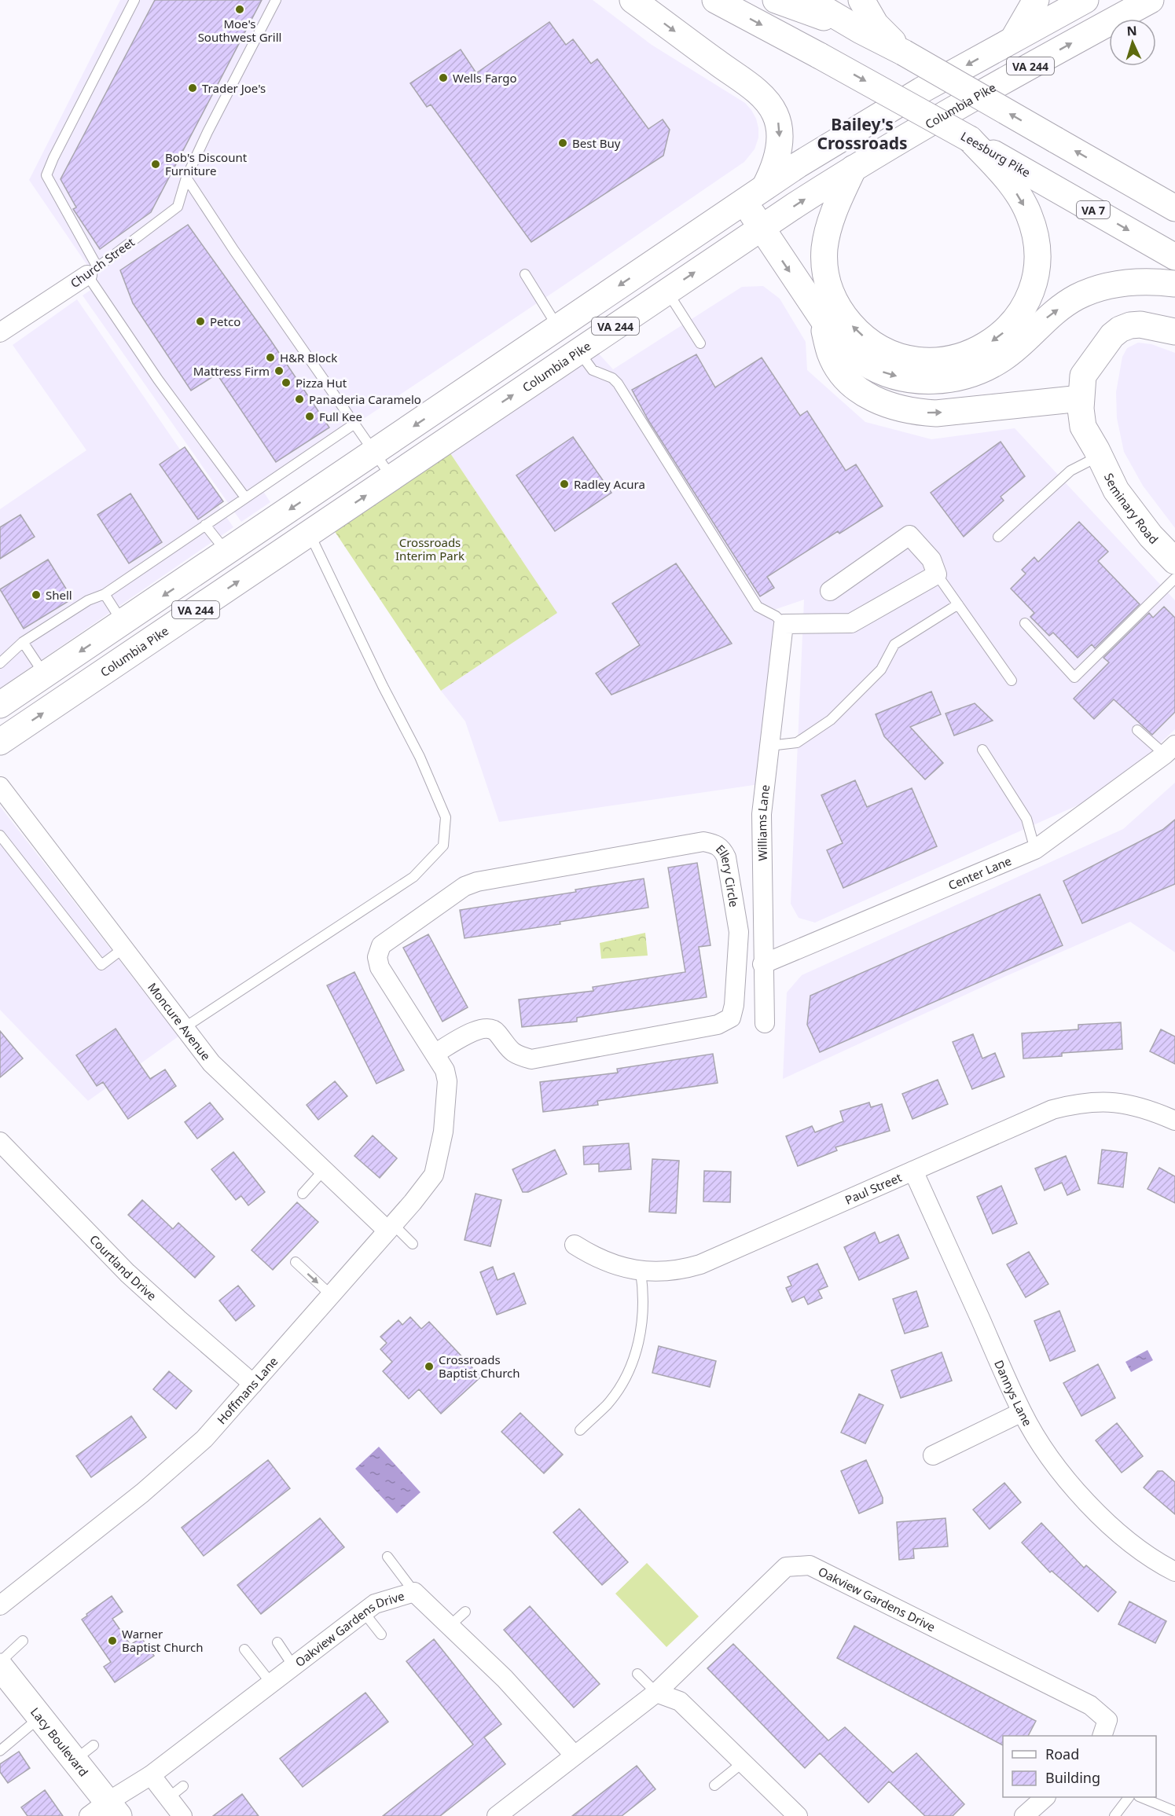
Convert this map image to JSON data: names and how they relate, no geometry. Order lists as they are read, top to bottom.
{
  "streets": {
    "main road": [
      "VA 244",
      "Columbia Pike",
      "Leesburg Pike",
      "VA 7",
      "Seminary Road",
      "Lacy Boulevard"
    ],
    "street": [
      "Church Street",
      "Williams Lane",
      "Center Lane",
      "Ellery Circle",
      "Moncure Avenue",
      "Paul Street",
      "Courtland Drive",
      "Hoffmans Lane",
      "Dannys Lane",
      "Oakview Gardens Drive"
    ]
  },
  "crossings": [
    ["Williams Lane", "Center Lane"],
    ["Ellery Circle", "Hoffmans Lane"],
    ["Moncure Avenue", "Hoffmans Lane"],
    ["Paul Street", "Dannys Lane"],
    ["Courtland Drive", "Hoffmans Lane"],
    ["Oakview Gardens Drive", "Lacy Boulevard"]
  ],
  "districts": ["Bailey's Crossroads"],
  "parks": ["Crossroads Interim Park"],
  "places": [
    "Moe's Southwest Grill",
    "Wells Fargo",
    "Trader Joe's",
    "Best Buy",
    "Bob's Discount Furniture",
    "Petco",
    "H&R Block",
    "Mattress Firm",
    "Pizza Hut",
    "Panaderia Caramelo",
    "Full Kee",
    "Radley Acura",
    "Shell",
    "Crossroads Baptist Church",
    "Warner Baptist Church"
  ],
  "legend": ["Road", "Building"],
  "north": "top"
}
